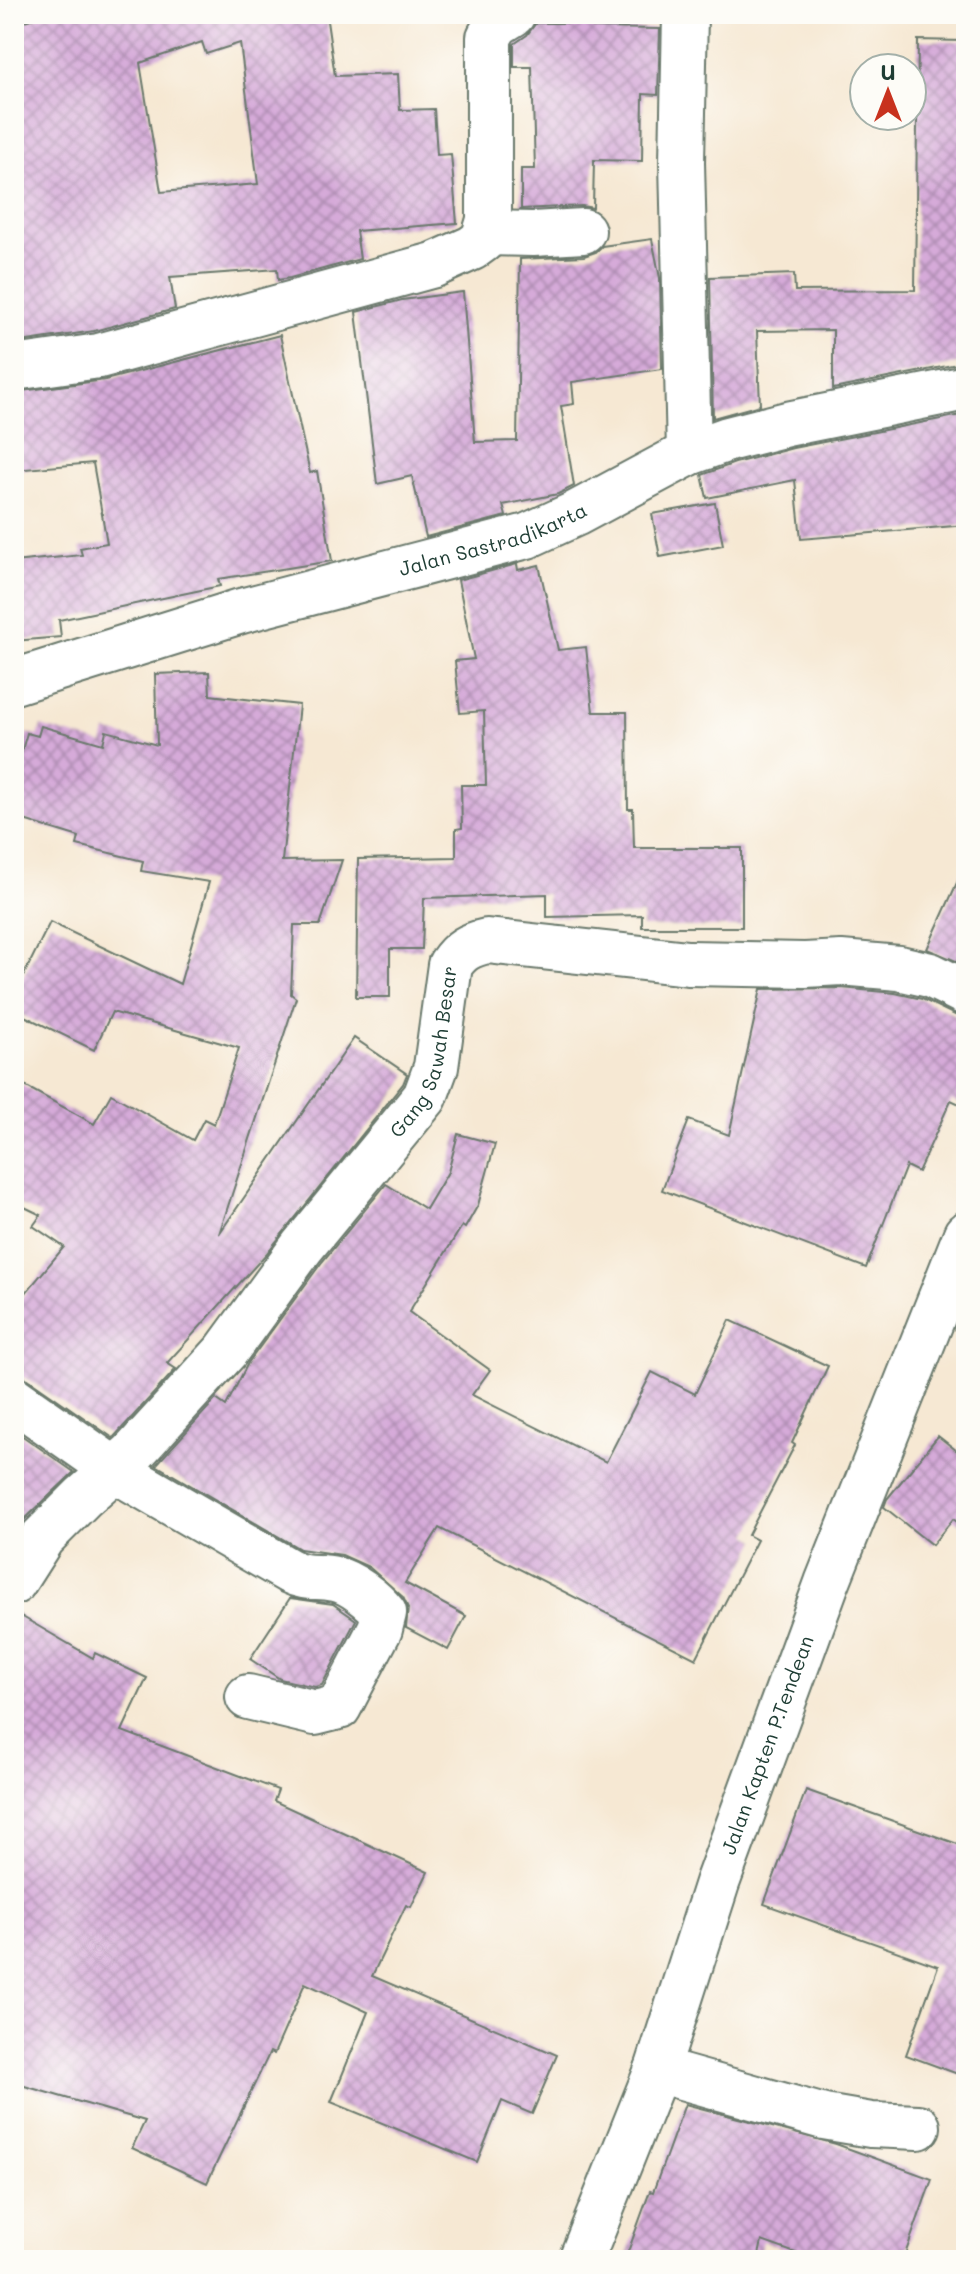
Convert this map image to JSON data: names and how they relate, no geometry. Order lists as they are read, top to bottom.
{
  "streets": {
    "street": ["Jalan Sastradikarta", "Gang Sawah Besar", "Jalan Kapten P.Tendean"]
  },
  "north": "top"
}
